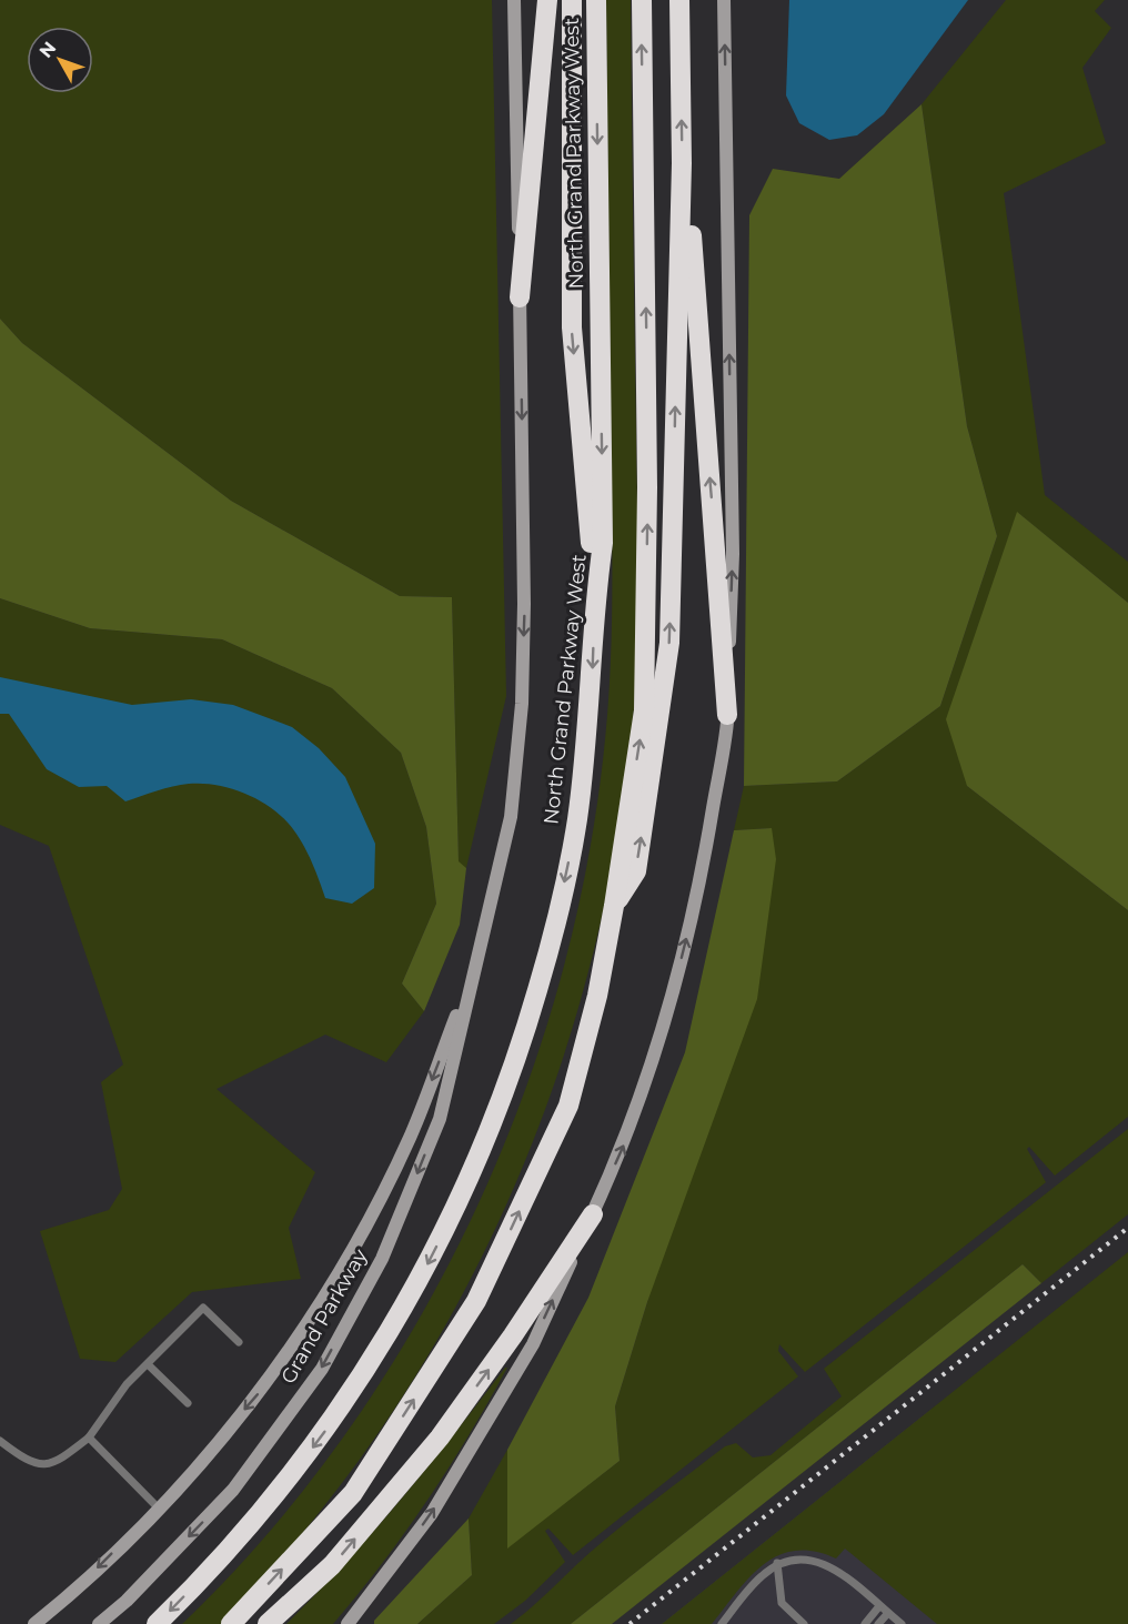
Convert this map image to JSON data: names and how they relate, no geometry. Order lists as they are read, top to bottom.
{
  "streets": {
    "highway": ["North Grand Parkway West"],
    "main road": ["Grand Parkway"]
  },
  "crossings": [
    ["North Grand Parkway West", "Grand Parkway"]
  ],
  "north": "top left"
}
